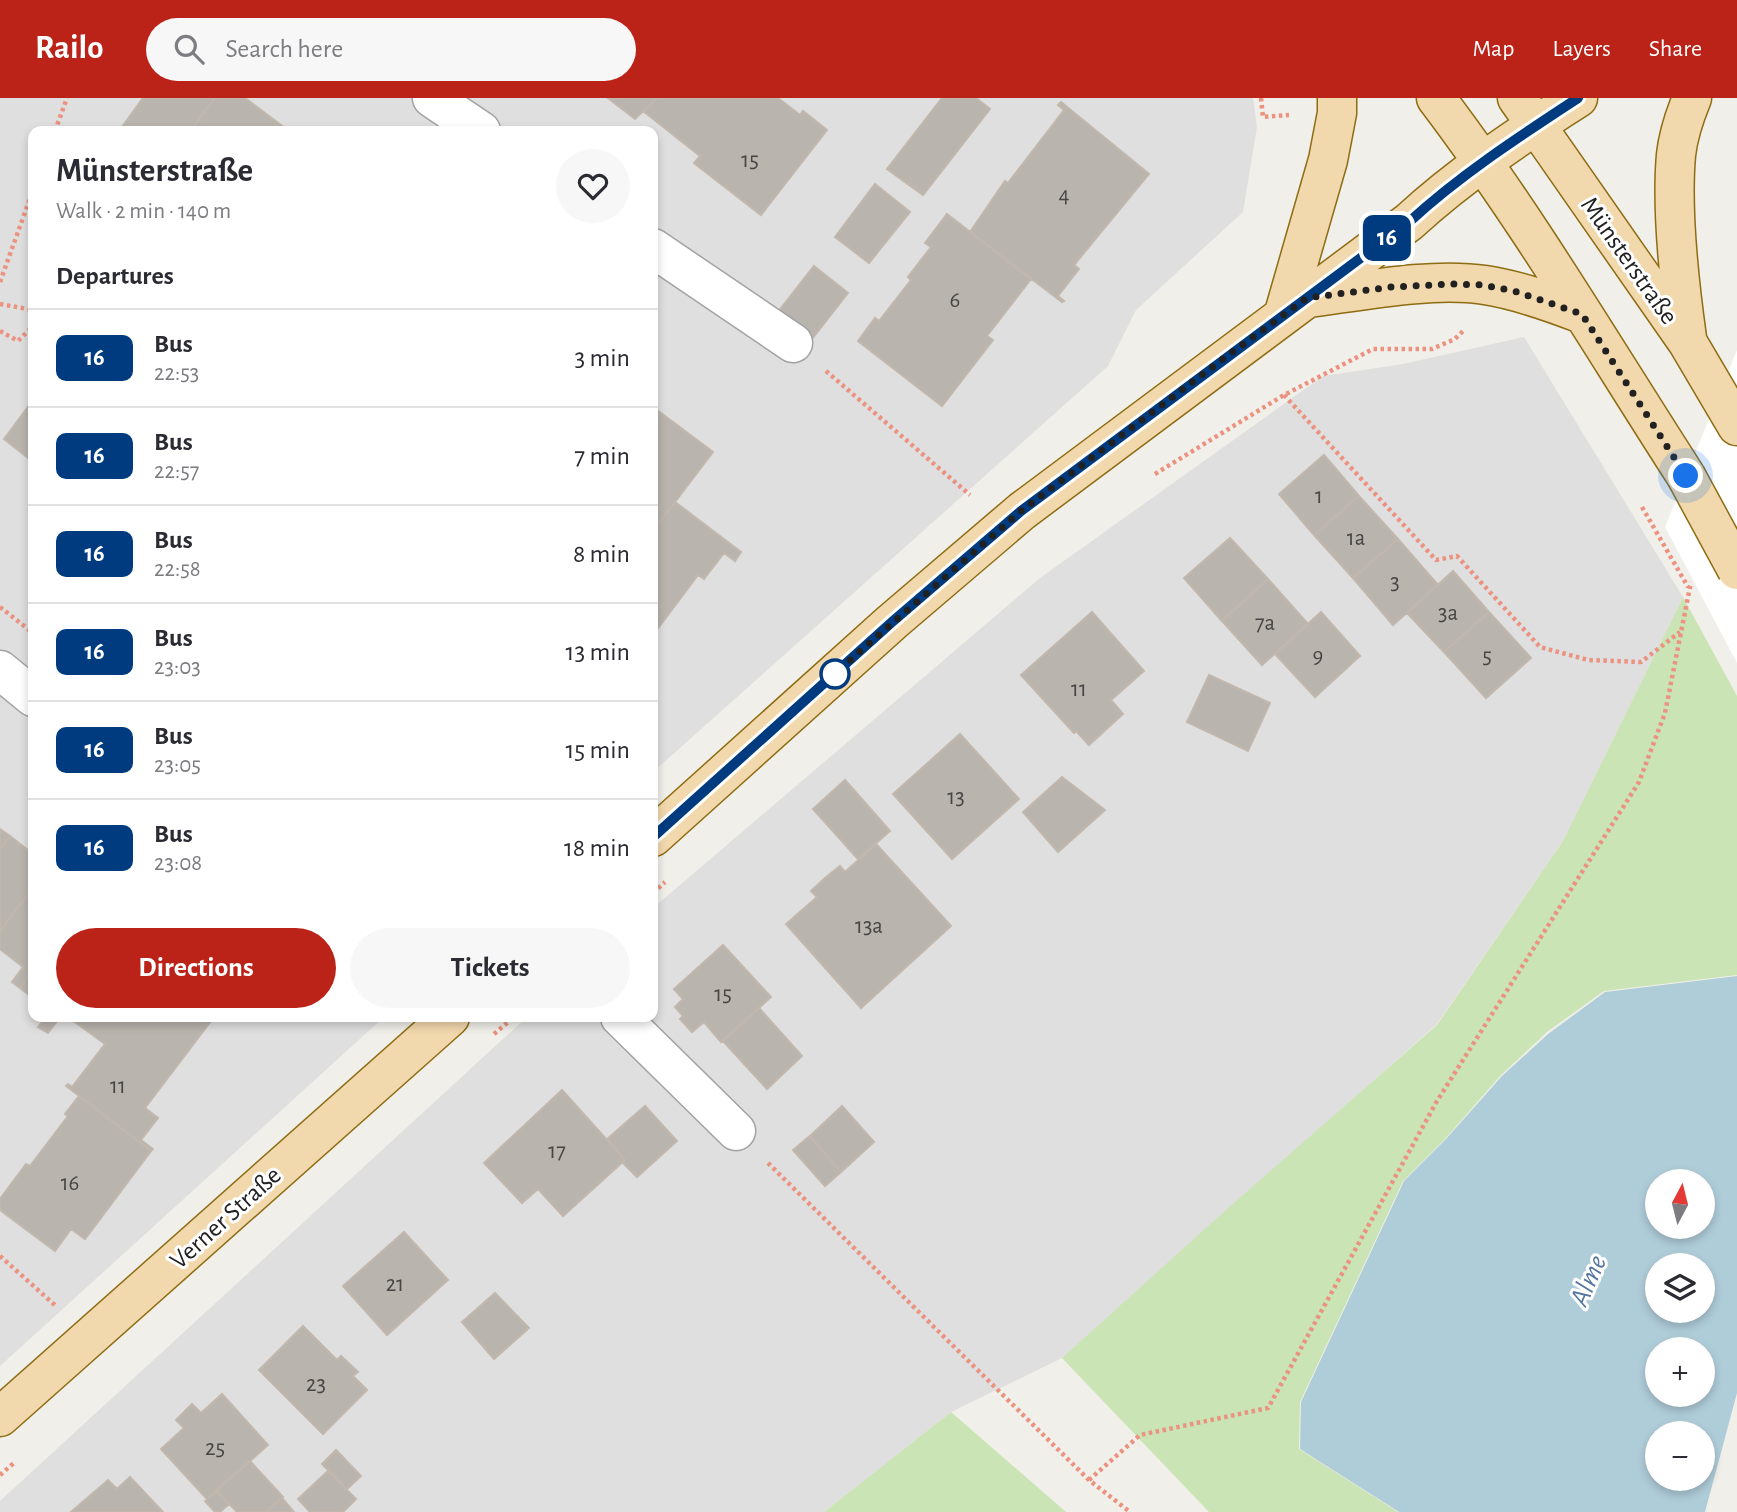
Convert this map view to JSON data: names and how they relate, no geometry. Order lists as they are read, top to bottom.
{
  "streets": {
    "main road": ["Münsterstraße", "Verner Straße"]
  },
  "water": ["Alme"],
  "lines": ["bus line 16"],
  "house_numbers": [
    "15",
    "4",
    "6",
    "1",
    "1a",
    "3",
    "3a",
    "7a",
    "9",
    "5",
    "11",
    "13",
    "13a",
    "15",
    "11",
    "17",
    "16",
    "21",
    "23",
    "25"
  ],
  "north": "top",
  "page": {
    "header": "Railo",
    "search": "Search here",
    "nav": ["Map", "Layers", "Share"],
    "on_map": "16",
    "heading": [
      ["Münsterstraße", "Walk · 2 min · 140 m"],
      "Departures"
    ],
    "list": [
      {
        "mark": "16",
        "name": "Bus",
        "note": "22:53",
        "value": "3 min"
      },
      {
        "mark": "16",
        "name": "Bus",
        "note": "22:57",
        "value": "7 min"
      },
      {
        "mark": "16",
        "name": "Bus",
        "note": "22:58",
        "value": "8 min"
      },
      {
        "mark": "16",
        "name": "Bus",
        "note": "23:03",
        "value": "13 min"
      },
      {
        "mark": "16",
        "name": "Bus",
        "note": "23:05",
        "value": "15 min"
      },
      {
        "mark": "16",
        "name": "Bus",
        "note": "23:08",
        "value": "18 min"
      }
    ],
    "buttons": ["Directions", "Tickets"],
    "map_buttons": ["+", "−"]
  }
}
